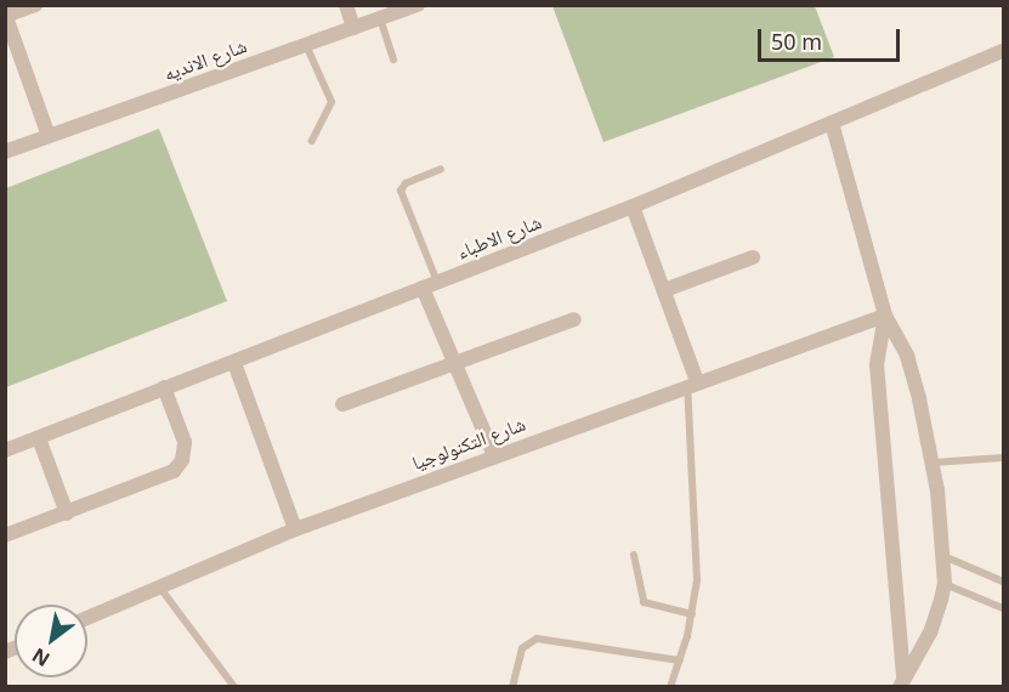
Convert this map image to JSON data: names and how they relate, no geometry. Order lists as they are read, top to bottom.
{
  "streets": {
    "street": ["شارع الانديه", "شارع الاطباء", "شارع التكنولوجيا"]
  },
  "scale_bar": "50 m",
  "north": "bottom left"
}
